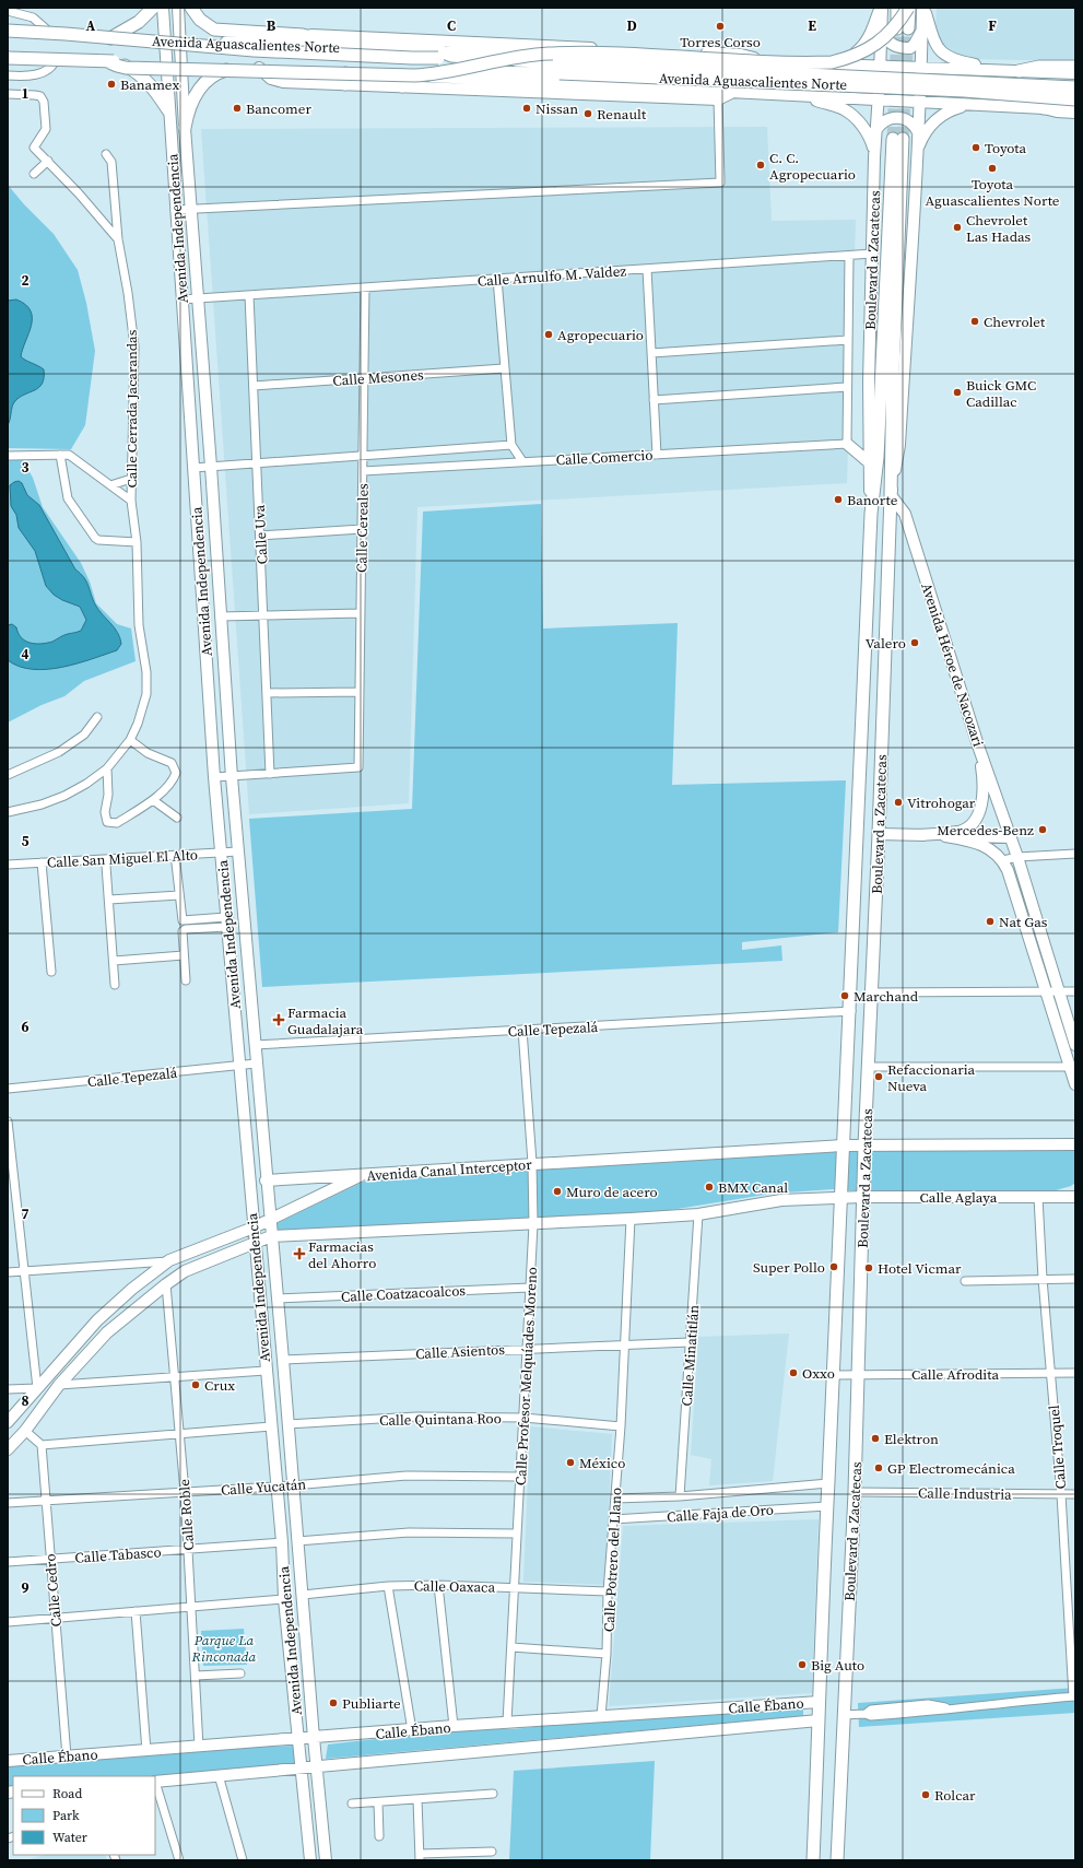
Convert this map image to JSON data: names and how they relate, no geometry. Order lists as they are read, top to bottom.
{
  "streets": {
    "main road": [
      "Avenida Aguascalientes Norte",
      "Avenida Independencia",
      "Boulevard a Zacatecas",
      "Avenida Héroe de Nacozari",
      "Avenida Canal Interceptor",
      "Calle Aglaya",
      "Calle Ébano"
    ],
    "street": [
      "Calle Arnulfo M. Valdez",
      "Calle Mesones",
      "Calle Cerrada Jacarandas",
      "Calle Comercio",
      "Calle Cereales",
      "Calle Uva",
      "Calle San Miguel El Alto",
      "Calle Tepezalá",
      "Calle Coatzacoalcos",
      "Calle Asientos",
      "Calle Minatitlán",
      "Calle Afrodita",
      "Calle Profesor Melquíades Moreno",
      "Calle Quintana Roo",
      "Calle Troquel",
      "Calle Yucatán",
      "Calle Industria",
      "Calle Faja de Oro",
      "Calle Roble",
      "Calle Tabasco",
      "Calle Potrero del Llano",
      "Calle Oaxaca",
      "Calle Cedro"
    ]
  },
  "crossings": [
    ["Avenida Aguascalientes Norte", "Avenida Independencia"],
    ["Avenida Aguascalientes Norte", "Boulevard a Zacatecas"],
    ["Avenida Independencia", "Calle Arnulfo M. Valdez"],
    ["Avenida Independencia", "Calle San Miguel El Alto"],
    ["Avenida Independencia", "Calle Tepezalá"],
    ["Avenida Independencia", "Avenida Canal Interceptor"],
    ["Avenida Independencia", "Calle Coatzacoalcos"],
    ["Avenida Independencia", "Calle Asientos"],
    ["Avenida Independencia", "Calle Quintana Roo"],
    ["Avenida Independencia", "Calle Yucatán"],
    ["Avenida Independencia", "Calle Tabasco"],
    ["Avenida Independencia", "Calle Oaxaca"],
    ["Avenida Independencia", "Calle Ébano"],
    ["Boulevard a Zacatecas", "Calle Arnulfo M. Valdez"],
    ["Boulevard a Zacatecas", "Avenida Héroe de Nacozari"],
    ["Boulevard a Zacatecas", "Calle Tepezalá"],
    ["Boulevard a Zacatecas", "Avenida Canal Interceptor"],
    ["Boulevard a Zacatecas", "Calle Aglaya"],
    ["Boulevard a Zacatecas", "Calle Afrodita"],
    ["Boulevard a Zacatecas", "Calle Industria"],
    ["Boulevard a Zacatecas", "Calle Faja de Oro"],
    ["Boulevard a Zacatecas", "Calle Ébano"],
    ["Calle Arnulfo M. Valdez", "Calle Cereales"],
    ["Calle Arnulfo M. Valdez", "Calle Uva"],
    ["Calle Mesones", "Calle Cereales"],
    ["Calle Mesones", "Calle Uva"],
    ["Calle Comercio", "Calle Cereales"],
    ["Calle Cereales", "Calle Uva"],
    ["Calle Tepezalá", "Calle Profesor Melquíades Moreno"],
    ["Avenida Canal Interceptor", "Calle Profesor Melquíades Moreno"],
    ["Calle Aglaya", "Calle Troquel"],
    ["Calle Coatzacoalcos", "Calle Profesor Melquíades Moreno"],
    ["Calle Asientos", "Calle Minatitlán"],
    ["Calle Asientos", "Calle Profesor Melquíades Moreno"],
    ["Calle Asientos", "Calle Potrero del Llano"],
    ["Calle Minatitlán", "Calle Faja de Oro"],
    ["Calle Afrodita", "Calle Troquel"],
    ["Calle Profesor Melquíades Moreno", "Calle Quintana Roo"],
    ["Calle Profesor Melquíades Moreno", "Calle Yucatán"],
    ["Calle Profesor Melquíades Moreno", "Calle Oaxaca"],
    ["Calle Profesor Melquíades Moreno", "Calle Ébano"],
    ["Calle Quintana Roo", "Calle Potrero del Llano"],
    ["Calle Troquel", "Calle Industria"],
    ["Calle Yucatán", "Calle Roble"],
    ["Calle Yucatán", "Calle Cedro"],
    ["Calle Faja de Oro", "Calle Potrero del Llano"],
    ["Calle Roble", "Calle Tabasco"],
    ["Calle Roble", "Calle Ébano"],
    ["Calle Tabasco", "Calle Cedro"],
    ["Calle Potrero del Llano", "Calle Oaxaca"],
    ["Calle Potrero del Llano", "Calle Ébano"],
    ["Calle Cedro", "Calle Ébano"]
  ],
  "parks": ["Parque La Rinconada"],
  "places": {
    "other": [
      "Torres Corso",
      "Banamex",
      "Bancomer",
      "Nissan",
      "Renault",
      "Toyota",
      "C. C. Agropecuario",
      "Toyota Aguascalientes Norte",
      "Chevrolet Las Hadas",
      "Chevrolet",
      "Agropecuario",
      "Buick GMC Cadillac",
      "Banorte",
      "Valero",
      "Vitrohogar",
      "Mercedes-Benz",
      "Nat Gas",
      "Marchand",
      "Refaccionaria Nueva",
      "BMX Canal",
      "Muro de acero",
      "Super Pollo",
      "Hotel Vicmar",
      "Oxxo",
      "Crux",
      "Elektron",
      "México",
      "GP Electromecánica",
      "Big Auto",
      "Publiarte",
      "Rolcar"
    ],
    "health": ["Farmacia Guadalajara", "Farmacias del Ahorro"]
  },
  "legend": ["Road", "Park", "Water"],
  "grid": {
    "columns": [
      "A",
      "B",
      "C",
      "D",
      "E",
      "F"
    ],
    "rows": [
      "1",
      "2",
      "3",
      "4",
      "5",
      "6",
      "7",
      "8",
      "9"
    ]
  }
}
